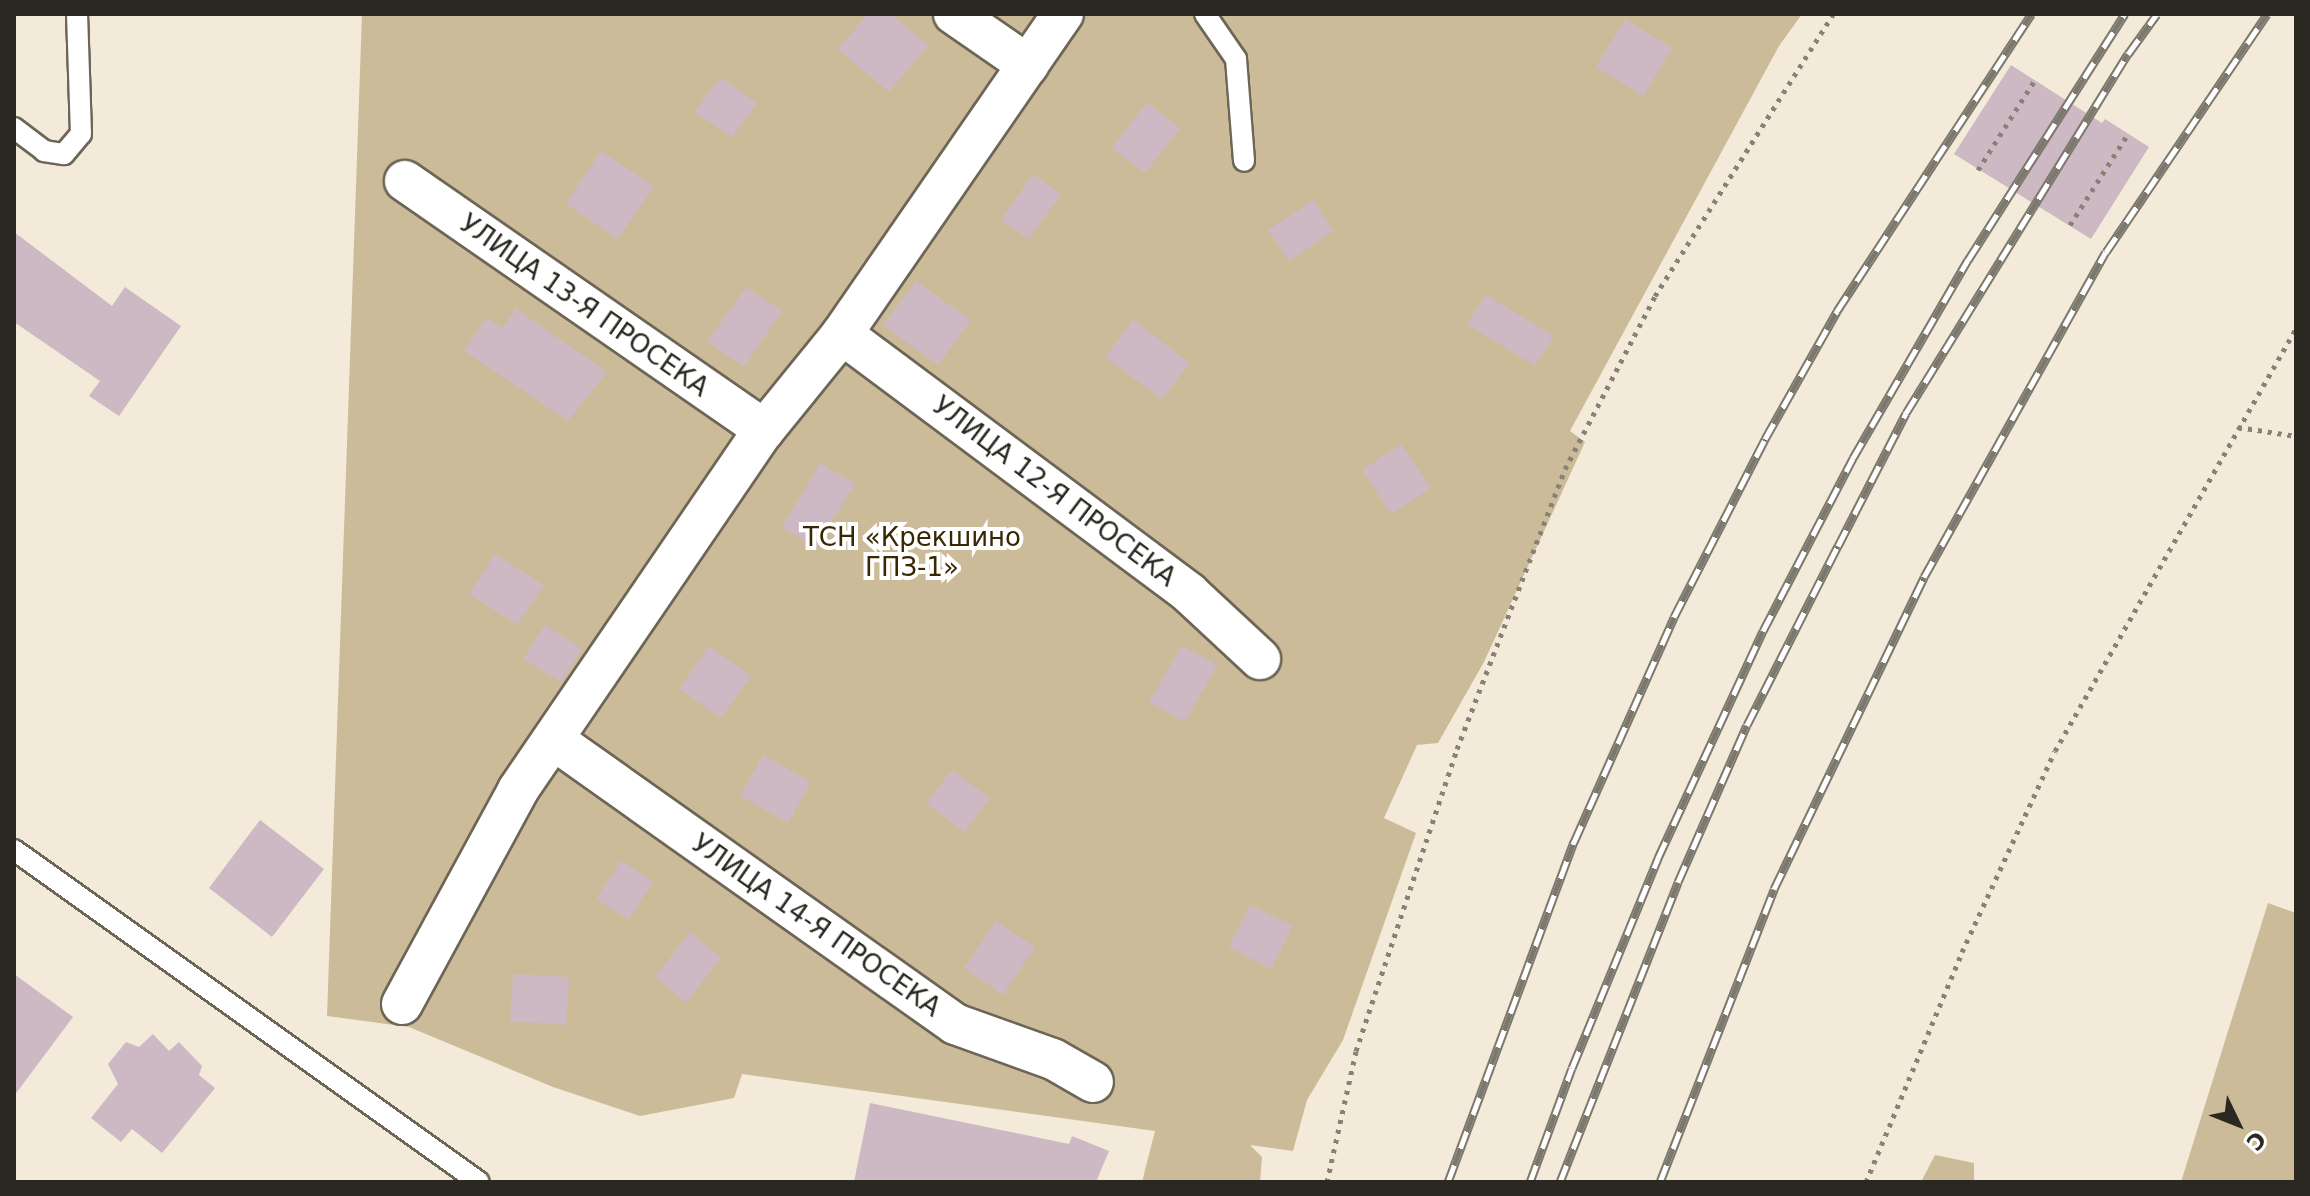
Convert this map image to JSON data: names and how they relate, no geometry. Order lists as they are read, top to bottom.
{
  "streets": {
    "street": ["УЛИЦА 13-Я ПРОСЕКА", "УЛИЦА 12-Я ПРОСЕКА", "УЛИЦА 14-Я ПРОСЕКА"]
  },
  "parks": ["ТСН «Крекшино ГПЗ-1»"],
  "north": "bottom right"
}
